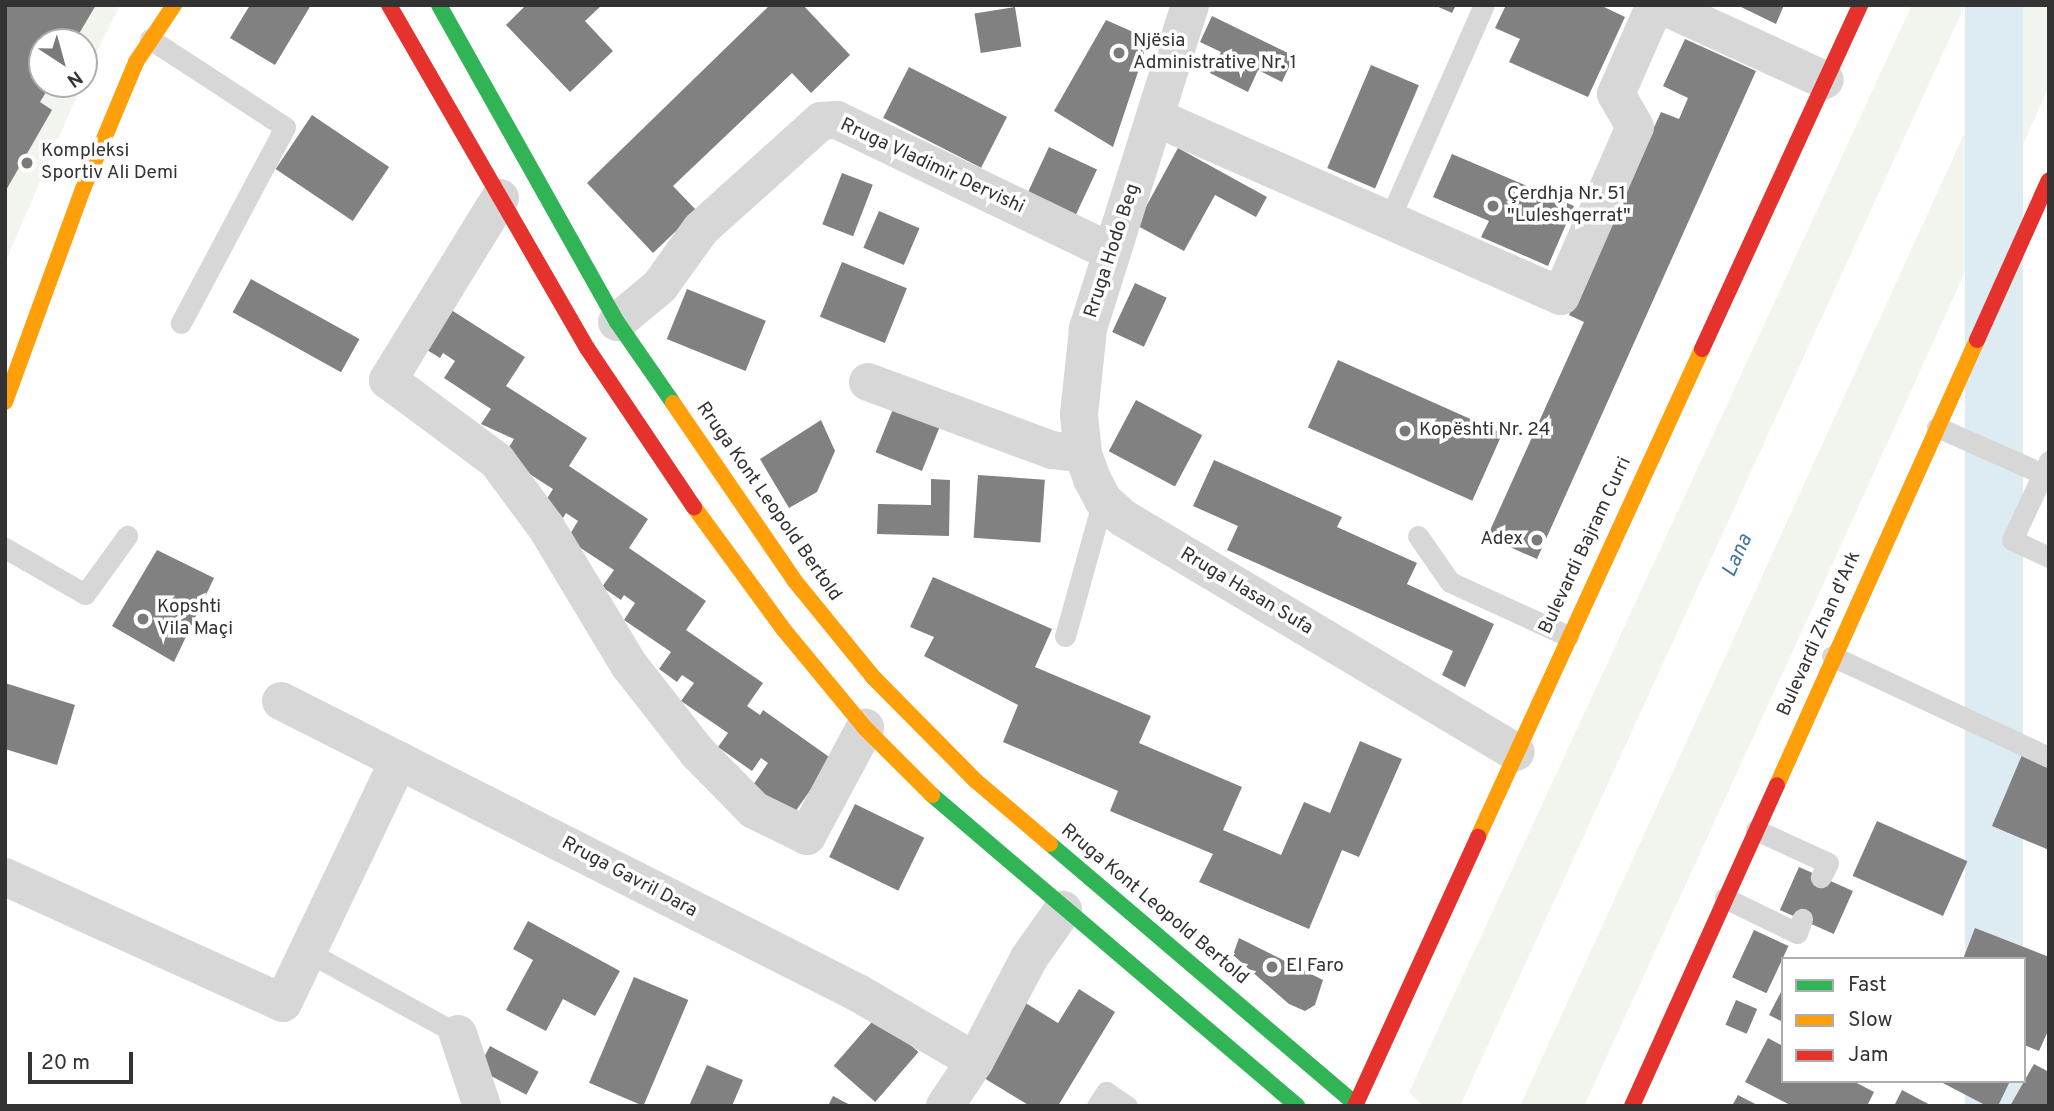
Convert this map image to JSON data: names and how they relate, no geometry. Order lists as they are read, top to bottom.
{
  "streets": {
    "main road": ["Rruga Kont Leopold Bertold", "Bulevardi Bajram Curri", "Bulevardi Zhan d'Ark"],
    "street": [
      "Rruga Vladimir Dervishi",
      "Rruga Hodo Beg",
      "Rruga Hasan Sufa",
      "Rruga Gavril Dara"
    ]
  },
  "crossings": [
    ["Rruga Vladimir Dervishi", "Rruga Hodo Beg"],
    ["Rruga Vladimir Dervishi", "Rruga Kont Leopold Bertold"],
    ["Rruga Hodo Beg", "Rruga Hasan Sufa"],
    ["Rruga Kont Leopold Bertold", "Bulevardi Bajram Curri"],
    ["Bulevardi Bajram Curri", "Rruga Hasan Sufa"]
  ],
  "water": ["Lana"],
  "places": [
    "Njësia Administrative Nr. 1",
    "Kompleksi Sportiv Ali Demi",
    "Çerdhja Nr. 51 \"Luleshqerrat\"",
    "Kopështi Nr. 24",
    "Adex",
    "Kopshti Vila Maçi",
    "El Faro"
  ],
  "legend": ["Fast", "Slow", "Jam"],
  "scale_bar": "20 m",
  "north": "bottom right"
}
